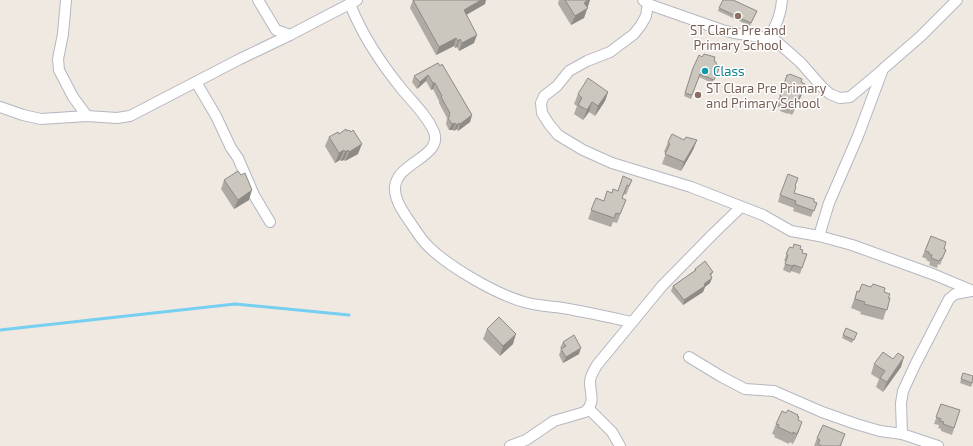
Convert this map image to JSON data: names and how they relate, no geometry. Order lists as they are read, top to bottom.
{
  "places": ["ST Clara Pre and Primary School", "Class", "ST Clara Pre Primary and Primary School"]
}
